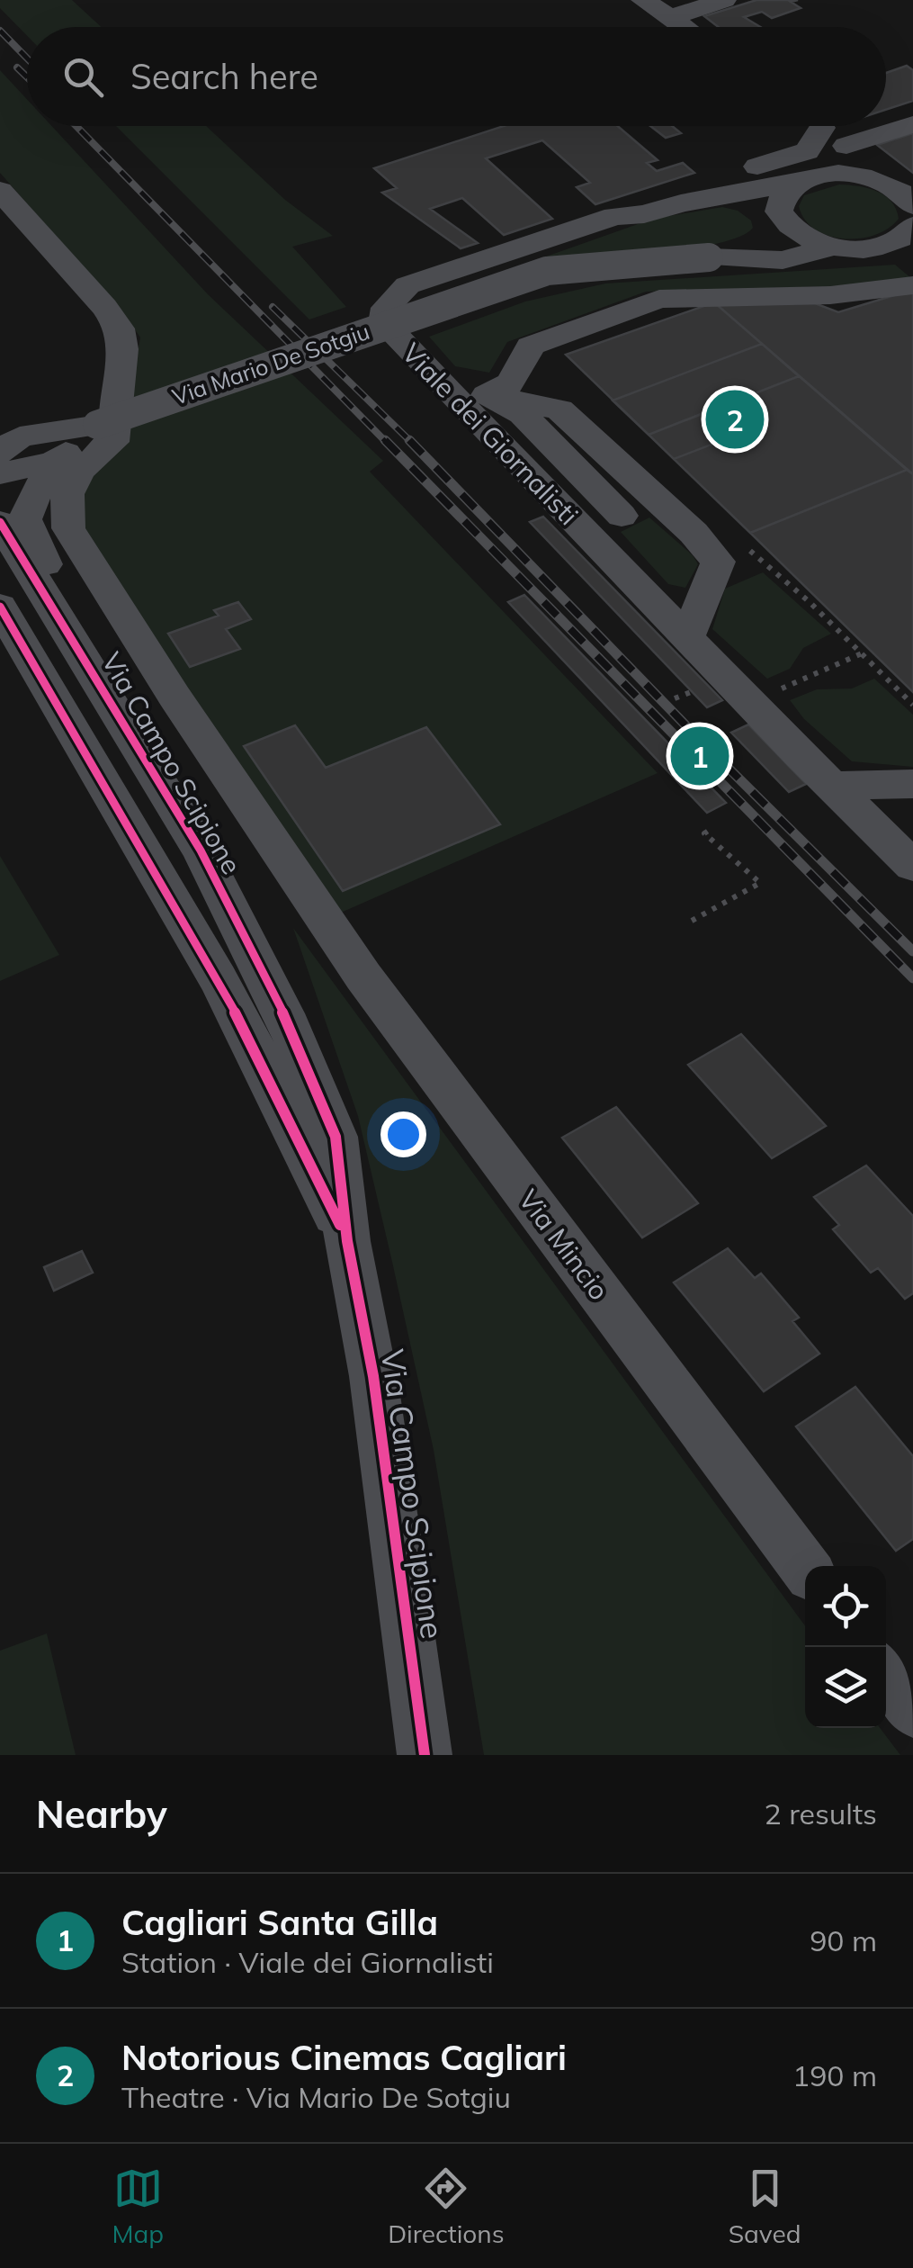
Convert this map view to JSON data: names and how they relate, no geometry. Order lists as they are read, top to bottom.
{
  "streets": {
    "street": [
      "Via Mario De Sotgiu",
      "Viale dei Giornalisti",
      "Via Campo Scipione",
      "Via Mincio"
    ]
  },
  "crossings": [
    ["Via Mario De Sotgiu", "Viale dei Giornalisti"],
    ["Via Mario De Sotgiu", "Via Campo Scipione"]
  ],
  "page": {
    "search": "Search here",
    "pins": ["2", "1"],
    "heading": ["Nearby", "2 results"],
    "list": [
      {
        "mark": "1",
        "name": "Cagliari Santa Gilla",
        "note": "Station · Viale dei Giornalisti",
        "value": "90 m"
      },
      {
        "mark": "2",
        "name": "Notorious Cinemas Cagliari",
        "note": "Theatre · Via Mario De Sotgiu",
        "value": "190 m"
      }
    ],
    "nav": ["Map", "Directions", "Saved"]
  }
}
